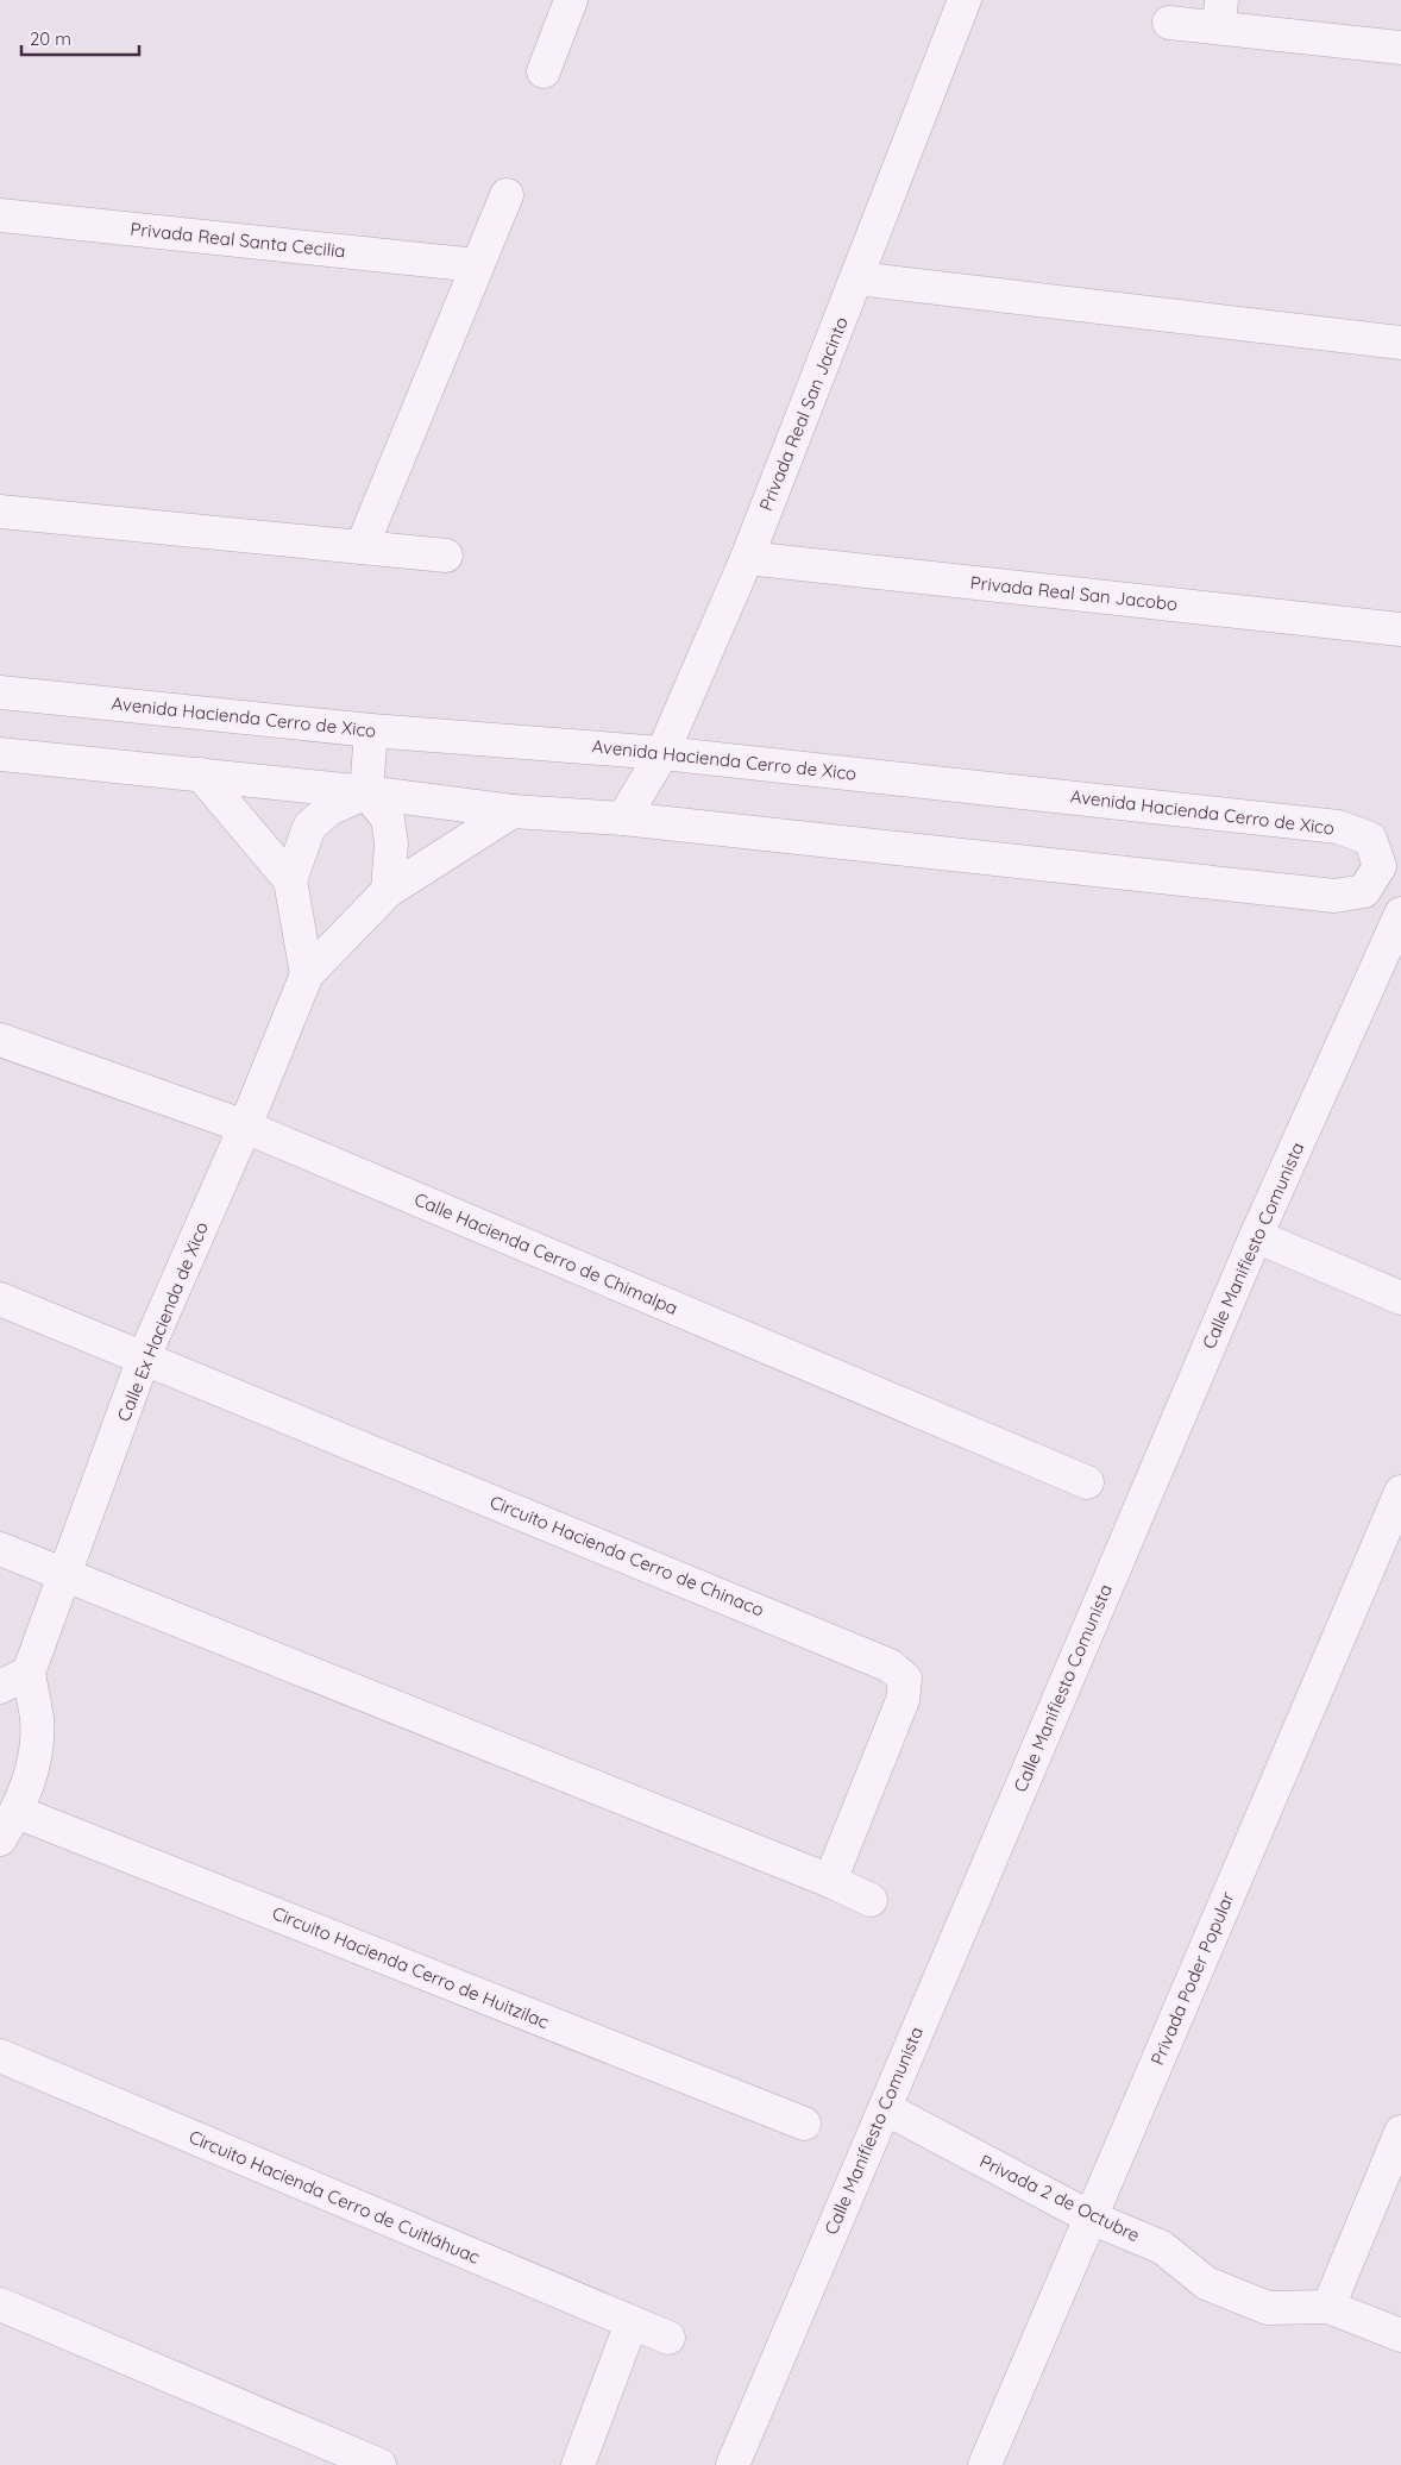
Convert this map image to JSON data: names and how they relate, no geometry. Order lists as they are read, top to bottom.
{
  "streets": {
    "street": [
      "Privada Real Santa Cecilia",
      "Privada Real San Jacinto",
      "Privada Real San Jacobo",
      "Avenida Hacienda Cerro de Xico",
      "Calle Manifiesto Comunista",
      "Calle Hacienda Cerro de Chimalpa",
      "Calle Ex Hacienda de Xico",
      "Circuito Hacienda Cerro de Chinaco",
      "Circuito Hacienda Cerro de Huitzilac",
      "Privada Poder Popular",
      "Circuito Hacienda Cerro de Cuitláhuac",
      "Privada 2 de Octubre"
    ]
  },
  "crossings": [
    ["Privada Real San Jacinto", "Privada Real San Jacobo"],
    ["Privada Real San Jacinto", "Avenida Hacienda Cerro de Xico"],
    ["Avenida Hacienda Cerro de Xico", "Calle Ex Hacienda de Xico"],
    ["Calle Manifiesto Comunista", "Privada 2 de Octubre"],
    ["Calle Hacienda Cerro de Chimalpa", "Calle Ex Hacienda de Xico"],
    ["Calle Ex Hacienda de Xico", "Circuito Hacienda Cerro de Chinaco"],
    ["Privada Poder Popular", "Privada 2 de Octubre"]
  ],
  "scale_bar": "20 m"
}
